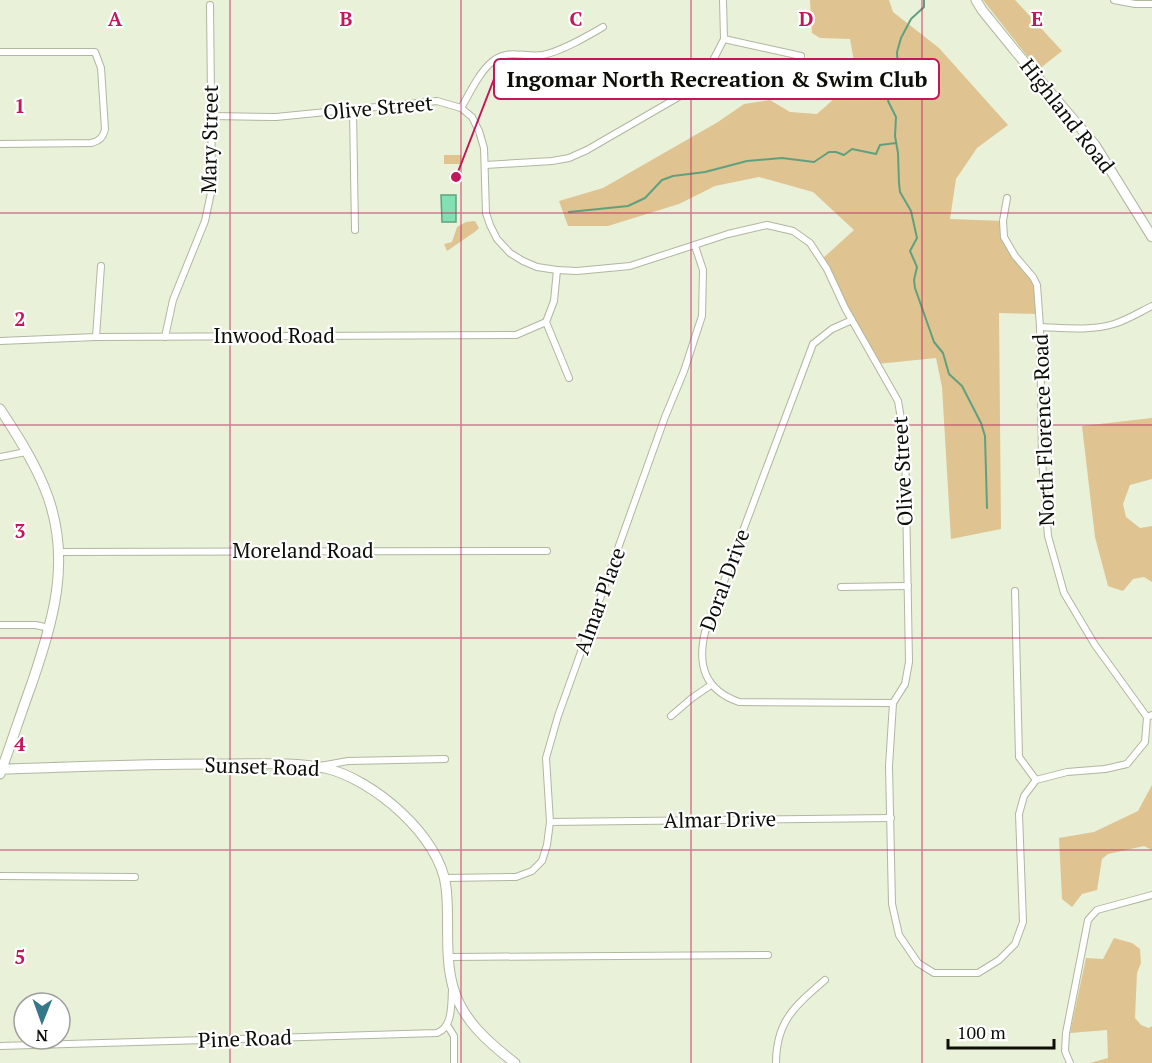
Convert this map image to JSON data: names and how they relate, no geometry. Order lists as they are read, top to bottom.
{
  "streets": {
    "street": [
      "Olive Street",
      "Highland Road",
      "Mary Street",
      "Inwood Road",
      "North Florence Road",
      "Moreland Road",
      "Doral Drive",
      "Almar Place",
      "Sunset Road",
      "Almar Drive",
      "Pine Road"
    ]
  },
  "crossings": [
    ["Olive Street", "Mary Street"],
    ["Olive Street", "Doral Drive"],
    ["Olive Street", "Almar Place"],
    ["Olive Street", "Almar Drive"],
    ["Mary Street", "Inwood Road"],
    ["Almar Place", "Sunset Road"],
    ["Almar Place", "Almar Drive"]
  ],
  "places": ["Ingomar North Recreation & Swim Club"],
  "scale_bar": "100 m",
  "north": "bottom",
  "grid": {
    "columns": [
      "A",
      "B",
      "C",
      "D",
      "E"
    ],
    "rows": [
      "1",
      "2",
      "3",
      "4",
      "5"
    ]
  }
}
